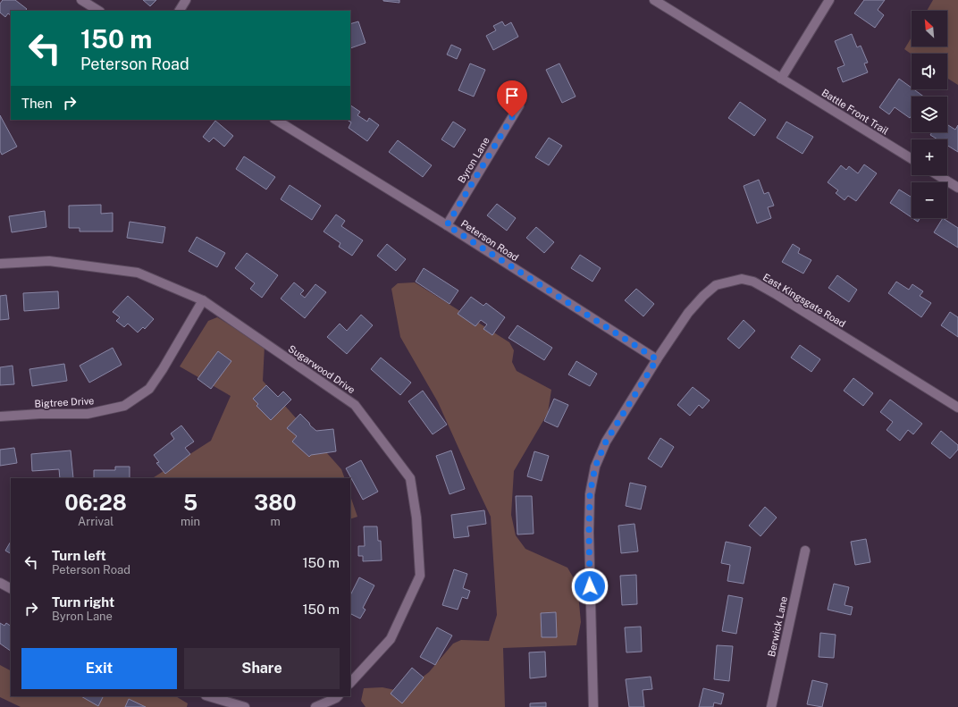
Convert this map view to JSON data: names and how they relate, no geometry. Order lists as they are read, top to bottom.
{
  "streets": {
    "street": [
      "Battle Front Trail",
      "Byron Lane",
      "Peterson Road",
      "East Kingsgate Road",
      "Sugarwood Drive",
      "Bigtree Drive",
      "Berwick Lane"
    ]
  },
  "crossings": [
    ["Byron Lane", "Peterson Road"],
    ["Peterson Road", "East Kingsgate Road"],
    ["Sugarwood Drive", "Bigtree Drive"]
  ],
  "north": "top left",
  "page": {
    "map_buttons": ["+", "−"],
    "turn": ["150 m", "Peterson Road"],
    "then": "Then",
    "eta": [
      "06:28",
      "Arrival",
      "5",
      "min",
      "380",
      "m"
    ],
    "list": [
      {
        "name": "Turn left",
        "note": "Peterson Road",
        "value": "150 m"
      },
      {
        "name": "Turn right",
        "note": "Byron Lane",
        "value": "150 m"
      }
    ],
    "buttons": ["Exit", "Share"]
  }
}
